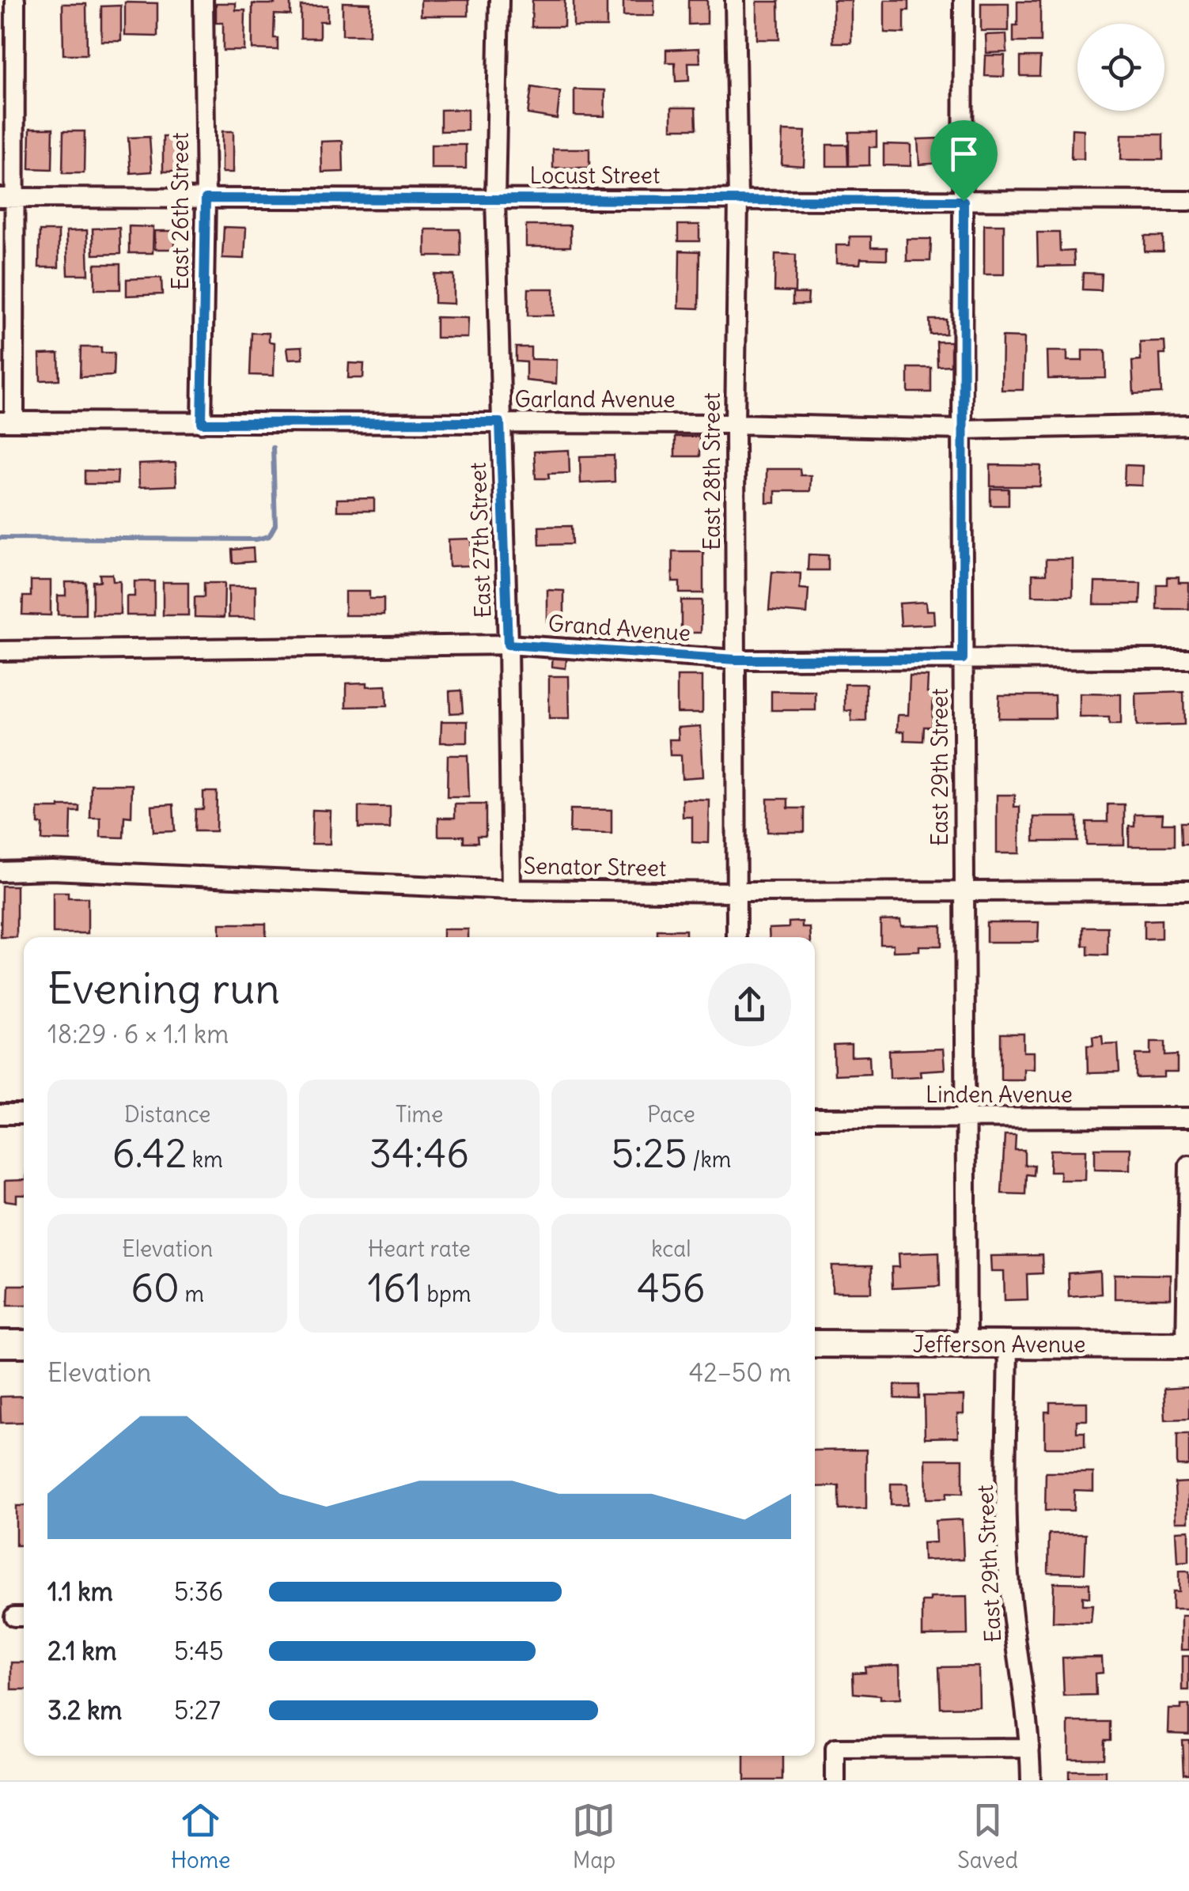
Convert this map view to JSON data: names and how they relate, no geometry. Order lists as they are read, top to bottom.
{
  "streets": {
    "main road": ["Jefferson Avenue"],
    "street": [
      "Locust Street",
      "East 26th Street",
      "Garland Avenue",
      "East 28th Street",
      "East 27th Street",
      "Grand Avenue",
      "East 29th Street",
      "Senator Street",
      "Linden Avenue"
    ]
  },
  "crossings": [
    ["Locust Street", "East 26th Street"],
    ["Locust Street", "East 28th Street"],
    ["Locust Street", "East 27th Street"],
    ["Locust Street", "East 29th Street"],
    ["East 26th Street", "Garland Avenue"],
    ["Garland Avenue", "East 28th Street"],
    ["Garland Avenue", "East 27th Street"],
    ["Garland Avenue", "East 29th Street"],
    ["East 28th Street", "Grand Avenue"],
    ["East 28th Street", "Senator Street"],
    ["East 27th Street", "Grand Avenue"],
    ["East 27th Street", "Senator Street"],
    ["Grand Avenue", "East 29th Street"],
    ["East 29th Street", "Senator Street"],
    ["East 29th Street", "Linden Avenue"],
    ["East 29th Street", "Jefferson Avenue"]
  ],
  "page": {
    "heading": ["Evening run", "18:29 · 6 × 1.1 km"],
    "stats": [
      ["Distance", "6.42 km"],
      ["Time", "34:46"],
      ["Pace", "5:25 /km"],
      ["Elevation", "60 m"],
      ["Heart rate", "161 bpm"],
      ["kcal", "456"]
    ],
    "chart": ["Elevation", "42–50 m"],
    "list": [
      {
        "name": "1.1 km",
        "note": "5:36"
      },
      {
        "name": "2.1 km",
        "note": "5:45"
      },
      {
        "name": "3.2 km",
        "note": "5:27"
      }
    ],
    "tabs": ["Home", "Map", "Saved"]
  }
}
